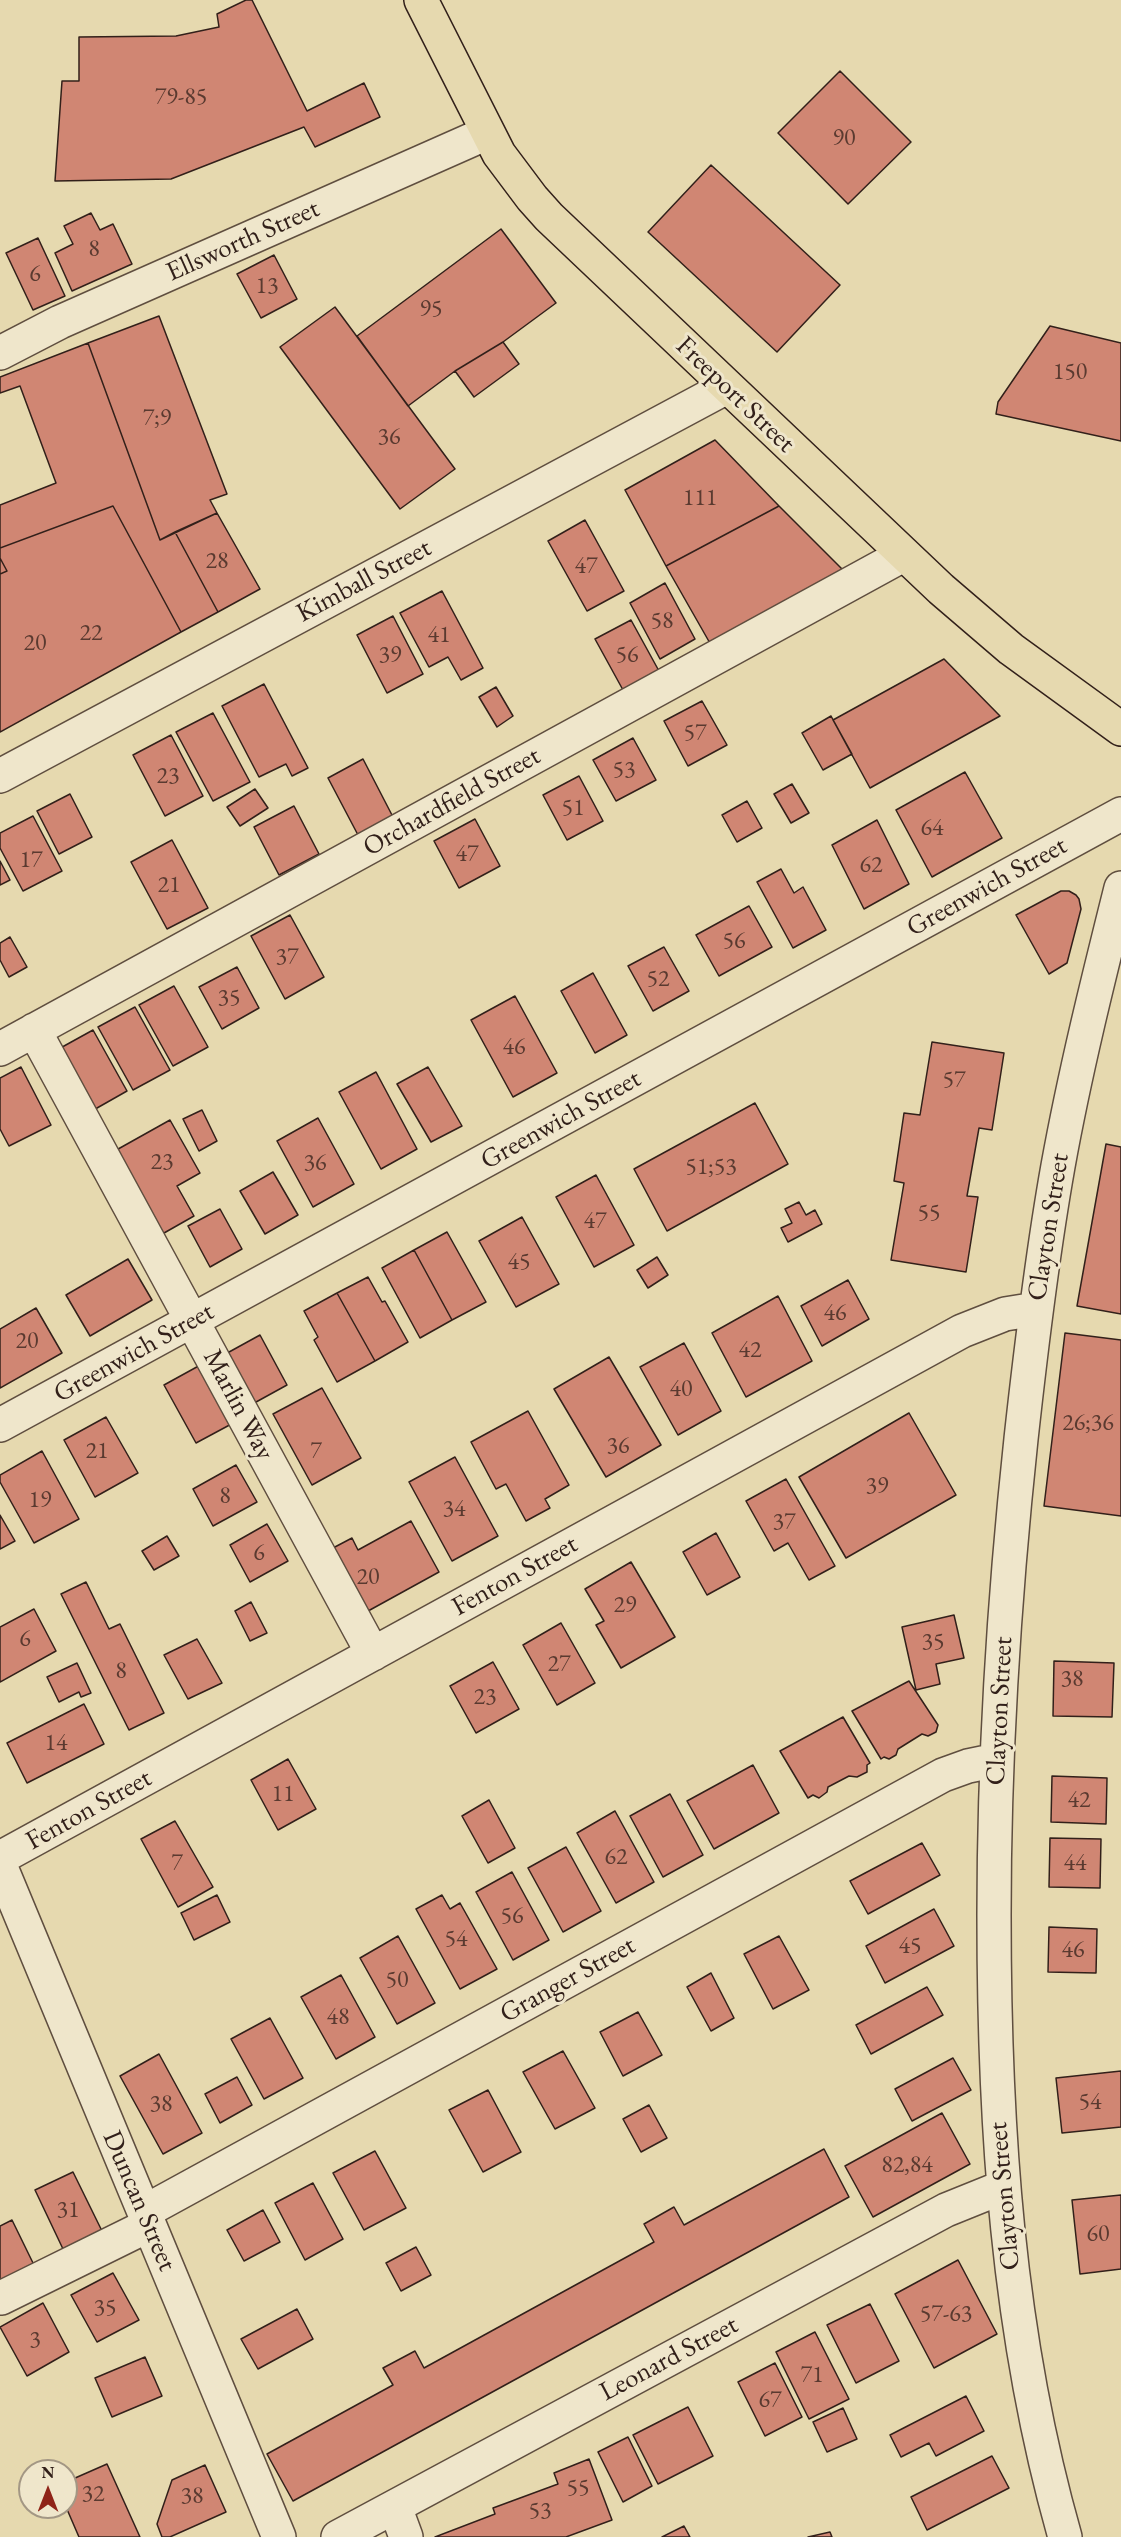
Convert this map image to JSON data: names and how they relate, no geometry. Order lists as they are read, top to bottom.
{
  "streets": {
    "main road": ["Freeport Street"],
    "street": [
      "Ellsworth Street",
      "Kimball Street",
      "Orchardfield Street",
      "Greenwich Street",
      "Clayton Street",
      "Marlin Way",
      "Fenton Street",
      "Granger Street",
      "Duncan Street",
      "Leonard Street"
    ]
  },
  "crossings": [
    ["Ellsworth Street", "Freeport Street"],
    ["Freeport Street", "Kimball Street"],
    ["Freeport Street", "Orchardfield Street"],
    ["Orchardfield Street", "Marlin Way"],
    ["Greenwich Street", "Marlin Way"],
    ["Clayton Street", "Fenton Street"],
    ["Clayton Street", "Granger Street"],
    ["Clayton Street", "Leonard Street"],
    ["Marlin Way", "Fenton Street"],
    ["Granger Street", "Duncan Street"]
  ],
  "house_numbers": [
    "79-85",
    "90",
    "8",
    "6",
    "13",
    "95",
    "150",
    "7;9",
    "36",
    "111",
    "28",
    "47",
    "58",
    "22",
    "41",
    "20",
    "39",
    "56",
    "57",
    "53",
    "23",
    "51",
    "64",
    "47",
    "17",
    "62",
    "21",
    "56",
    "37",
    "52",
    "35",
    "46",
    "57",
    "23",
    "36",
    "51;53",
    "55",
    "47",
    "45",
    "46",
    "20",
    "42",
    "40",
    "26;36",
    "36",
    "21",
    "7",
    "39",
    "8",
    "19",
    "34",
    "37",
    "6",
    "20",
    "29",
    "6",
    "35",
    "27",
    "8",
    "38",
    "23",
    "14",
    "11",
    "42",
    "62",
    "7",
    "44",
    "56",
    "54",
    "45",
    "46",
    "50",
    "48",
    "54",
    "38",
    "82,84",
    "31",
    "60",
    "35",
    "57-63",
    "3",
    "71",
    "67",
    "55",
    "32",
    "38",
    "53"
  ],
  "north": "top"
}
